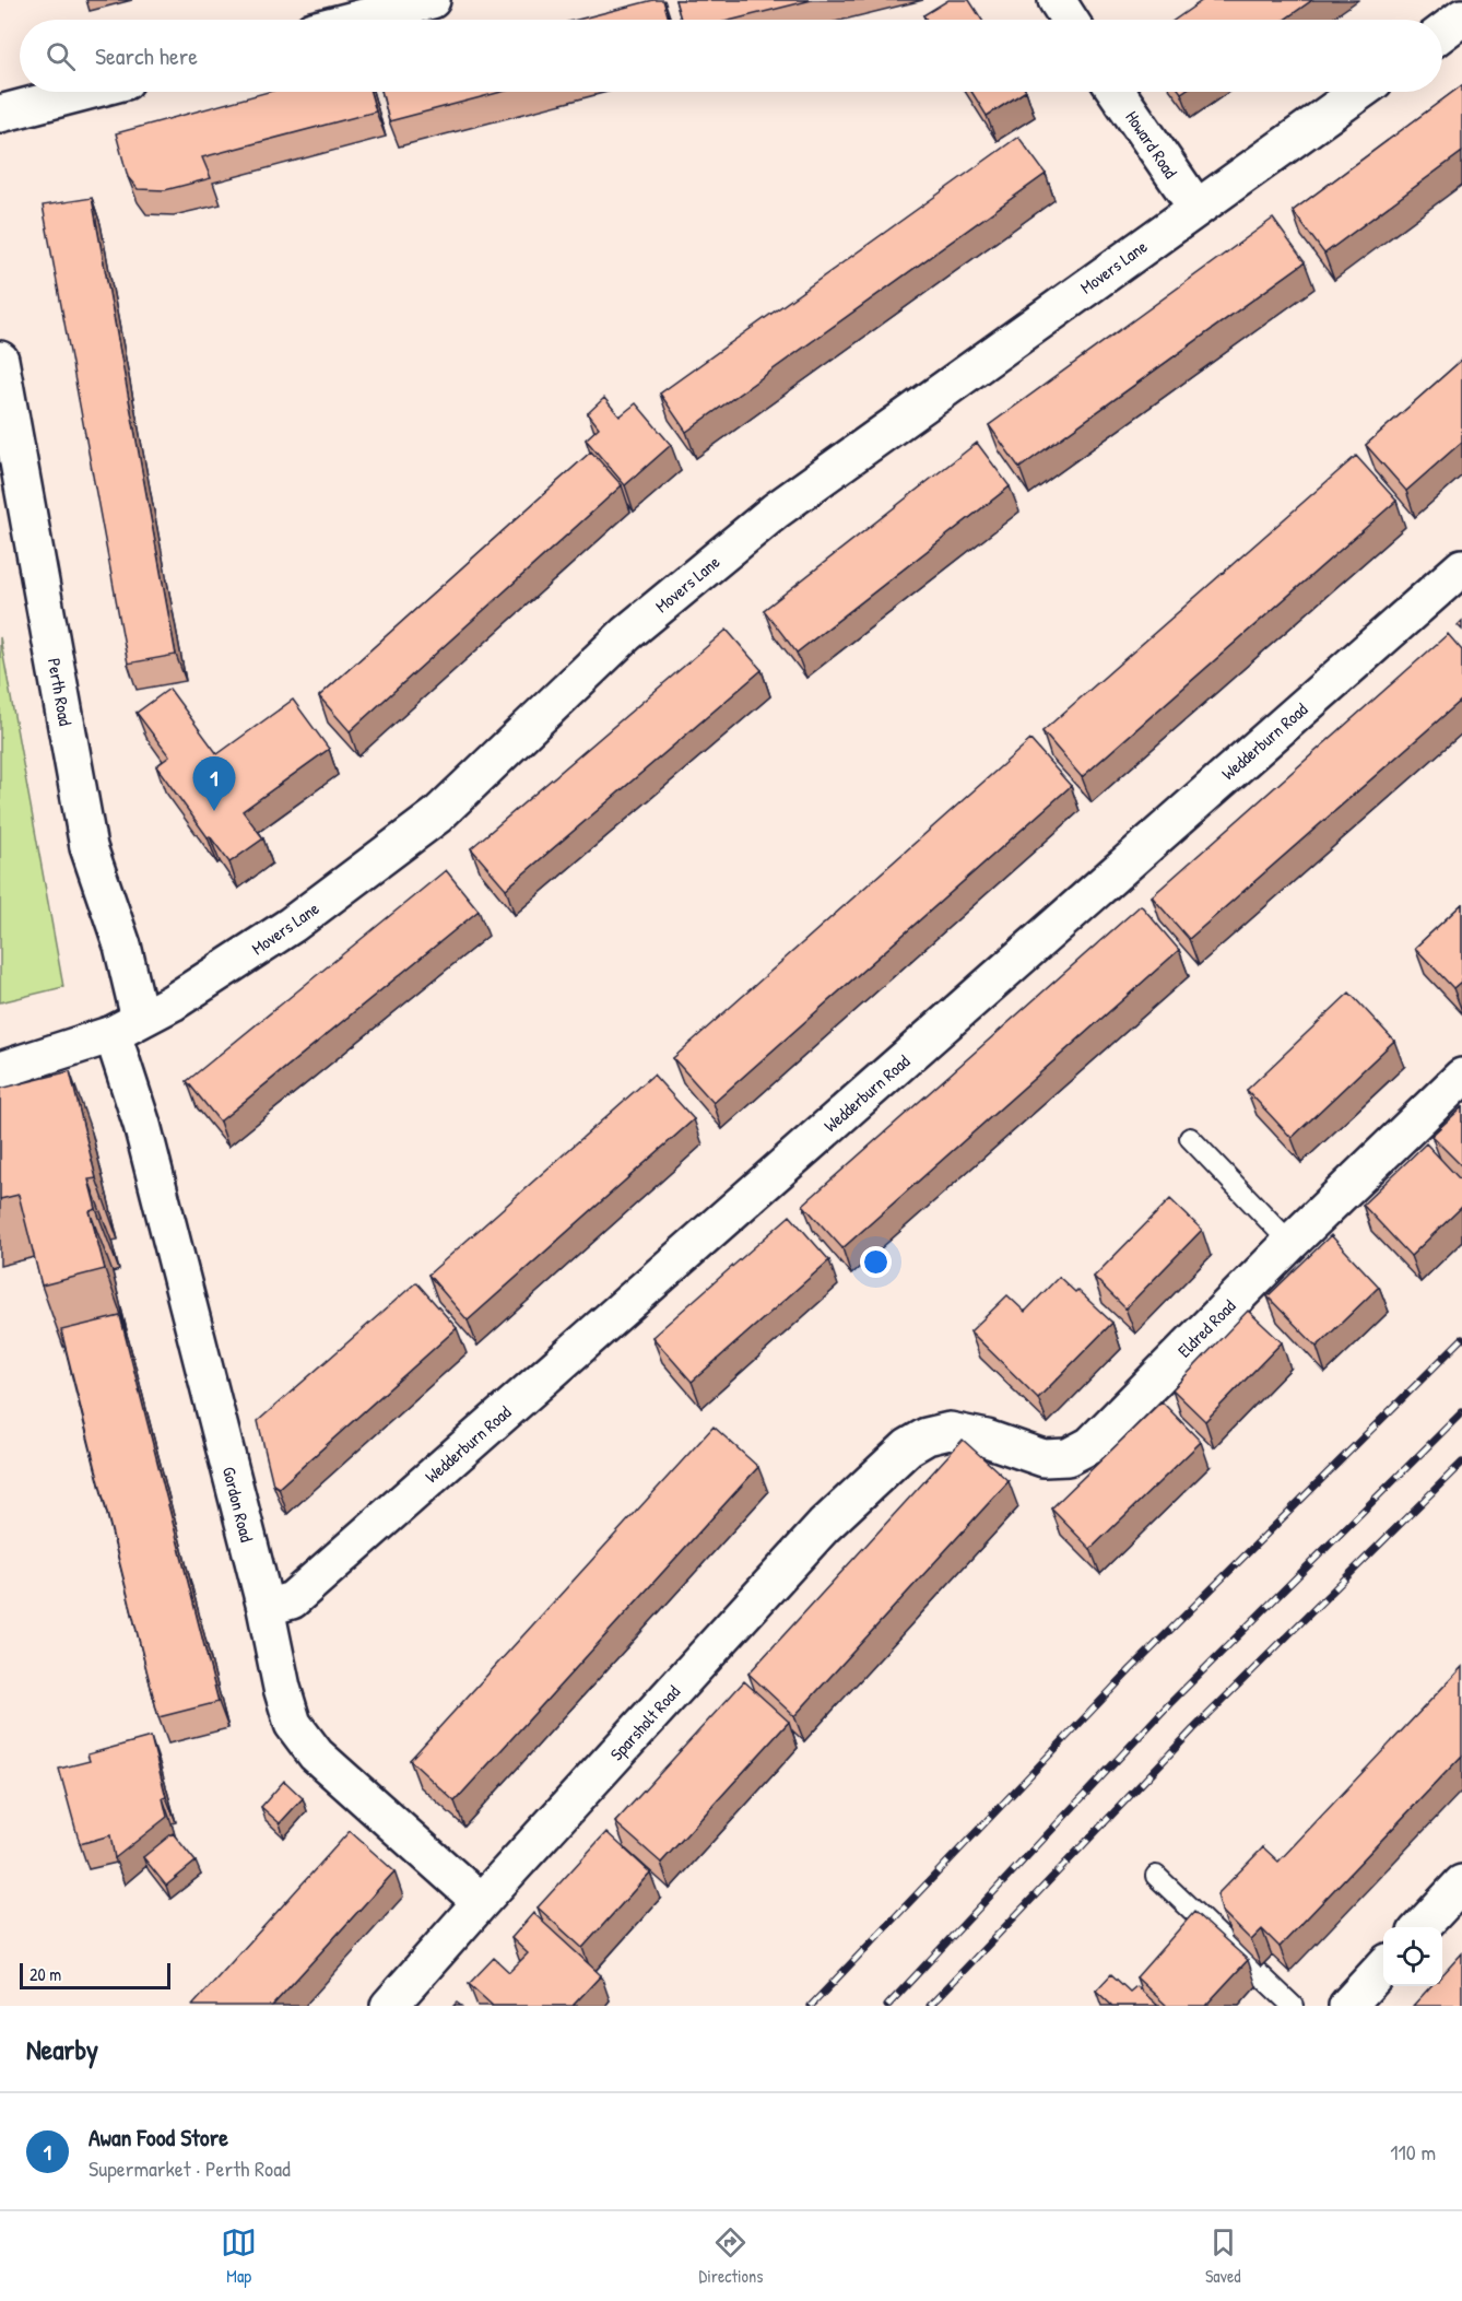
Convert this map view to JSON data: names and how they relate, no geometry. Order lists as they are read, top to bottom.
{
  "streets": {
    "street": [
      "Howard Road",
      "Movers Lane",
      "Perth Road",
      "Wedderburn Road",
      "Eldred Road",
      "Gordon Road",
      "Sparsholt Road"
    ]
  },
  "crossings": [
    ["Howard Road", "Movers Lane"],
    ["Movers Lane", "Perth Road"],
    ["Movers Lane", "Gordon Road"],
    ["Perth Road", "Gordon Road"],
    ["Wedderburn Road", "Gordon Road"],
    ["Eldred Road", "Sparsholt Road"],
    ["Gordon Road", "Sparsholt Road"]
  ],
  "scale_bar": "20 m",
  "page": {
    "search": "Search here",
    "pins": "1",
    "scale": "20 m",
    "heading": "Nearby",
    "list": [
      {
        "mark": "1",
        "name": "Awan Food Store",
        "note": "Supermarket · Perth Road",
        "value": "110 m"
      }
    ],
    "nav": ["Map", "Directions", "Saved"]
  }
}
